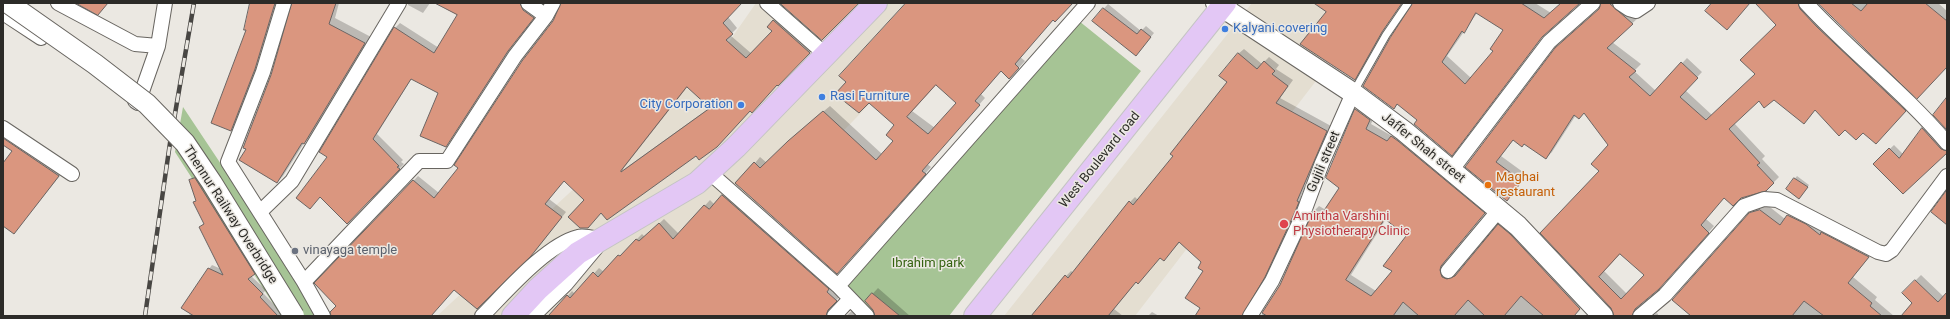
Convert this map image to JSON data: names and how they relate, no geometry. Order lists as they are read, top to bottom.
{
  "streets": {
    "main road": ["West Boulevard road"],
    "street": ["Jaffer Shah street", "Gujili street", "Thennur Railway Overbridge"]
  },
  "crossings": [
    ["Jaffer Shah street", "West Boulevard road"],
    ["Jaffer Shah street", "Gujili street"]
  ],
  "parks": ["Ibrahim park"],
  "places": [
    "Kalyani covering",
    "Rasi Furniture",
    "City Corporation",
    "Maghai restaurant",
    "Amirtha Varshini Physiotherapy Clinic",
    "vinayaga temple"
  ]
}
